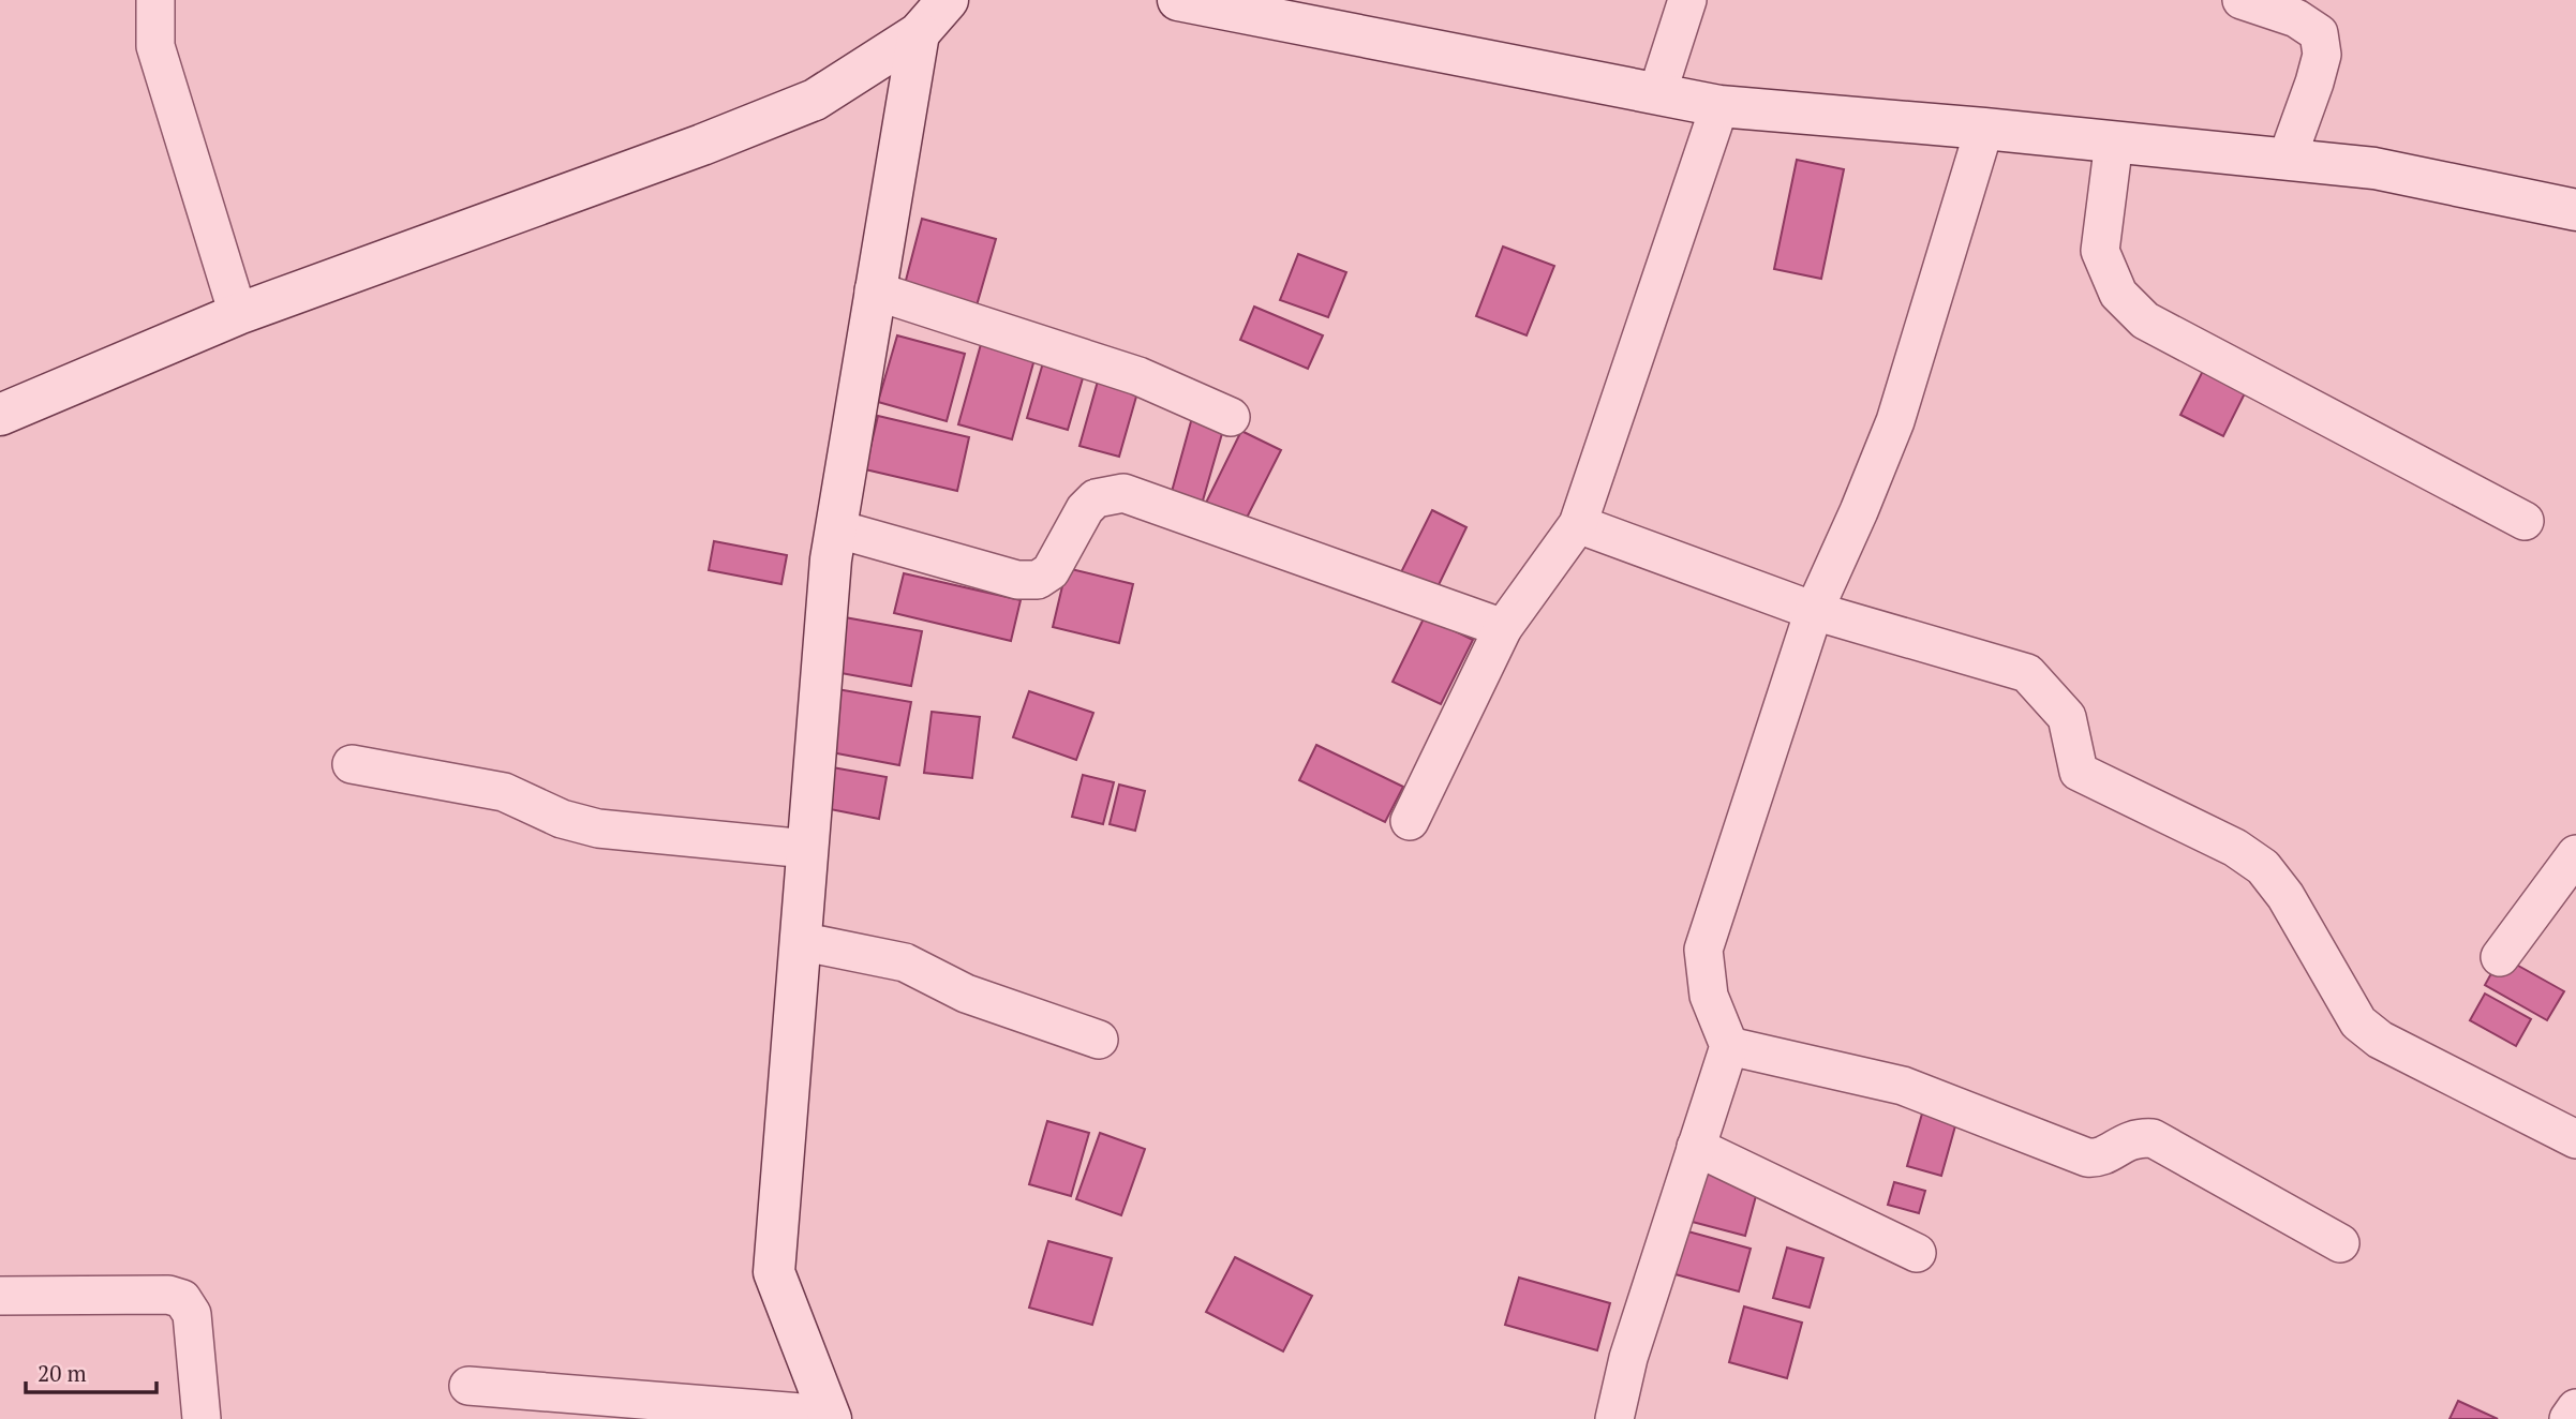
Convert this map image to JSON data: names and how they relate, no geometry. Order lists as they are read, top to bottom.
{
  "scale_bar": "20 m"
}
